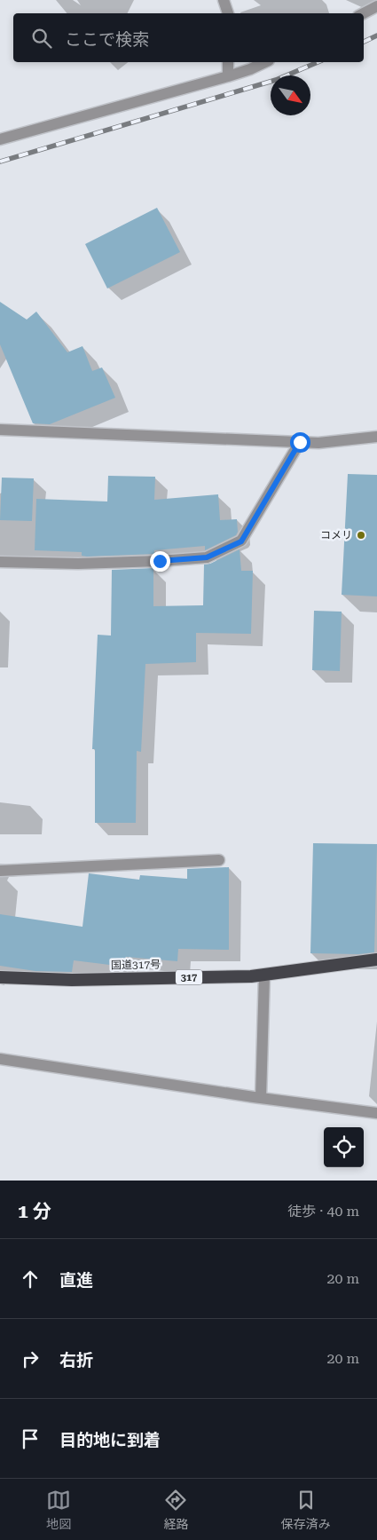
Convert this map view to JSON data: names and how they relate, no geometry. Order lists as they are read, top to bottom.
{
  "streets": {
    "highway": ["国道317号", "317"]
  },
  "places": ["コメリ"],
  "north": "bottom right",
  "page": {
    "search": "ここで検索",
    "heading": ["1 分", "徒歩 · 40 m"],
    "list": [
      ["直進", "20 m"],
      ["右折", "20 m"],
      "目的地に到着"
    ],
    "nav": ["地図", "経路", "保存済み"]
  }
}
